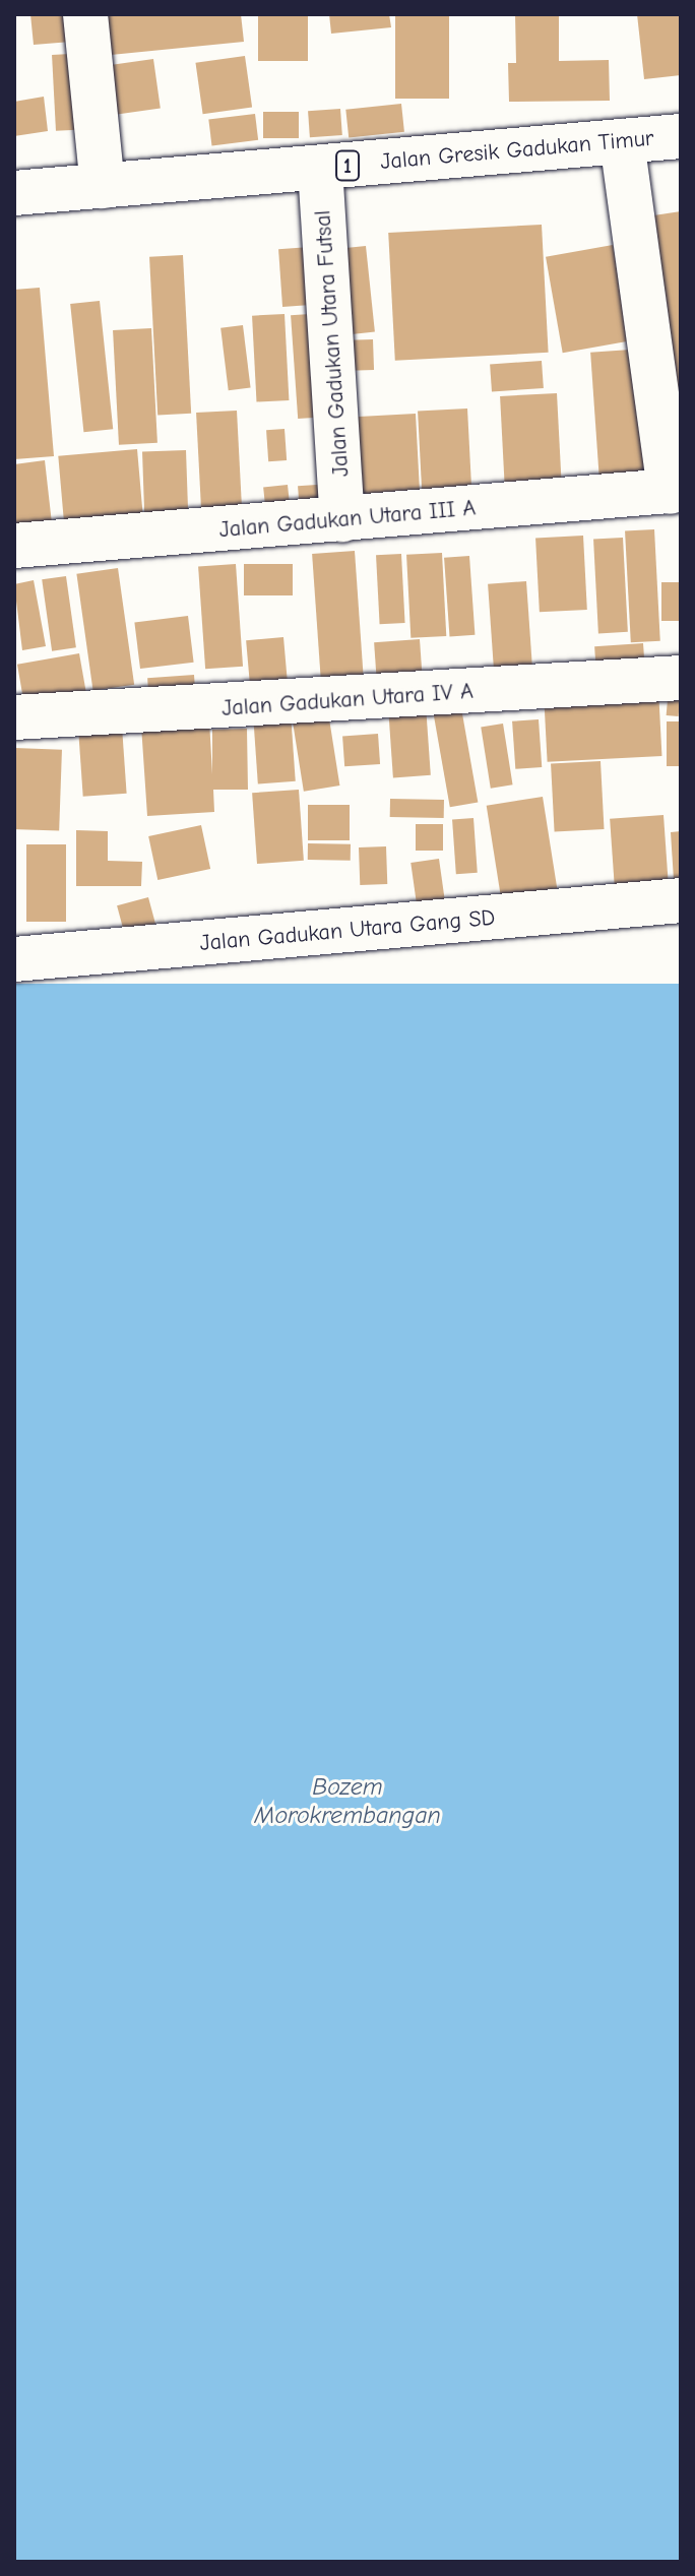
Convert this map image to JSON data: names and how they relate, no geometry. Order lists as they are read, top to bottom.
{
  "streets": {
    "main road": [
      "Jalan Gresik Gadukan Timur",
      "1",
      "Jalan Gadukan Utara Futsal",
      "Jalan Gadukan Utara III A",
      "Jalan Gadukan Utara IV A",
      "Jalan Gadukan Utara Gang SD"
    ]
  },
  "crossings": [
    ["Jalan Gresik Gadukan Timur", "Jalan Gadukan Utara Futsal"],
    ["Jalan Gadukan Utara Futsal", "Jalan Gadukan Utara III A"]
  ],
  "water": ["Bozem Morokrembangan"]
}
